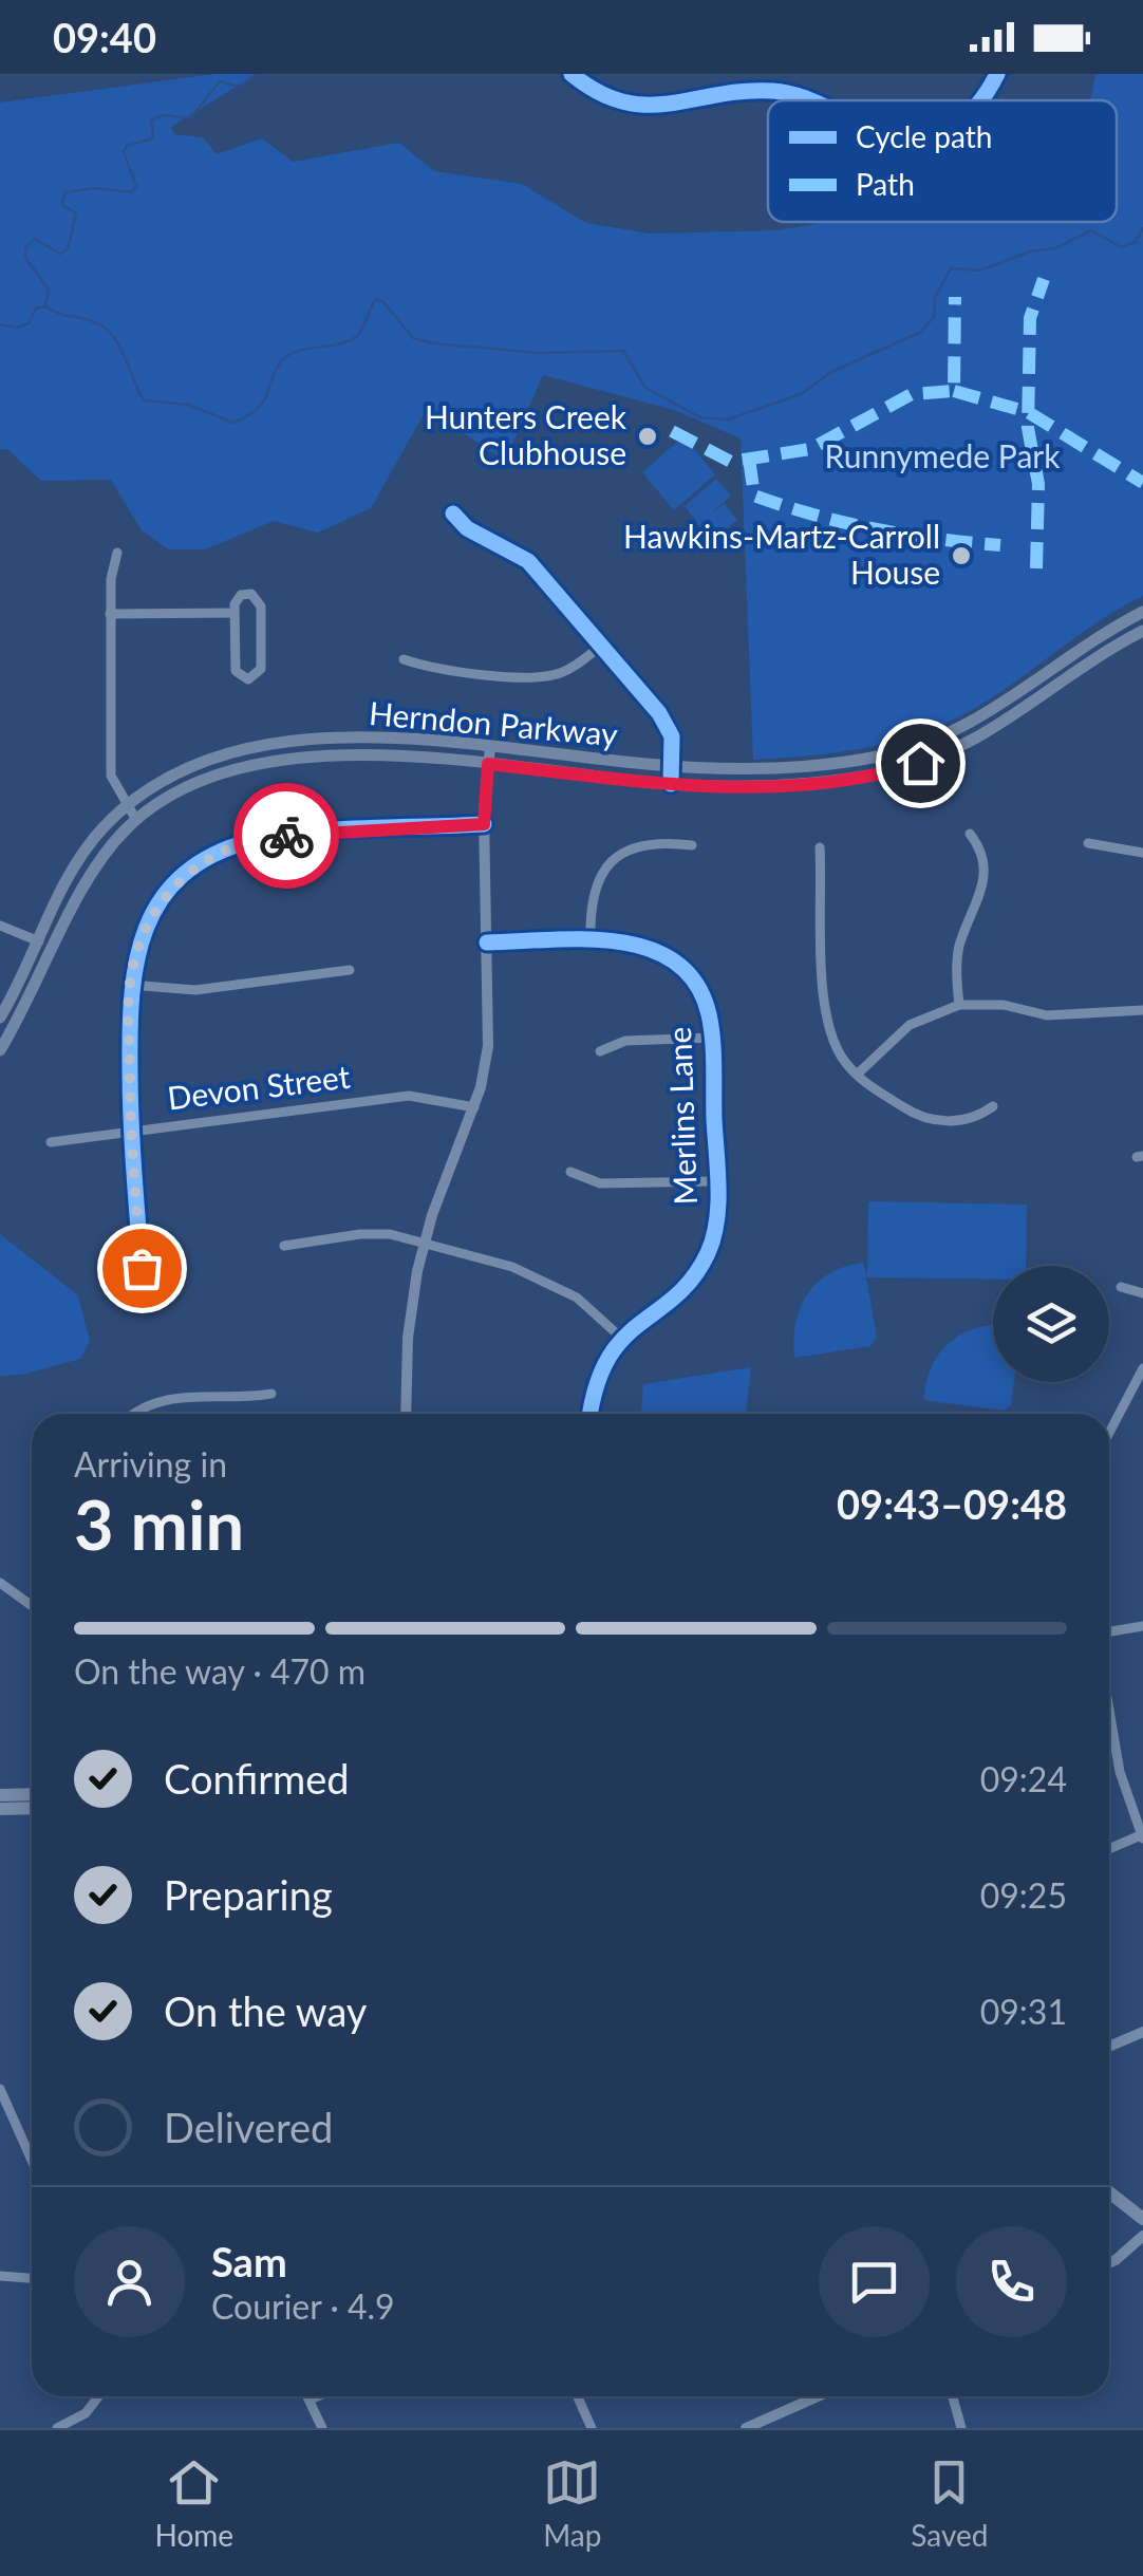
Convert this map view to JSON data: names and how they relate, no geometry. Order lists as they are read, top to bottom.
{
  "streets": {
    "main road": ["Herndon Parkway"],
    "street": ["Devon Street", "Merlins Lane"]
  },
  "parks": ["Runnymede Park"],
  "places": ["Hunters Creek Clubhouse", "Hawkins-Martz-Carroll House"],
  "legend": ["Cycle path", "Path"],
  "page": {
    "status": "09:40",
    "heading": ["3 min", "Arriving in", "09:43–09:48"],
    "panel": ["Sam", "Courier · 4.9"],
    "bar": "On the way · 470 m",
    "list": [
      ["Confirmed", "09:24"],
      ["Preparing", "09:25"],
      ["On the way", "09:31"],
      "Delivered"
    ],
    "tabs": ["Home", "Map", "Saved"]
  }
}
